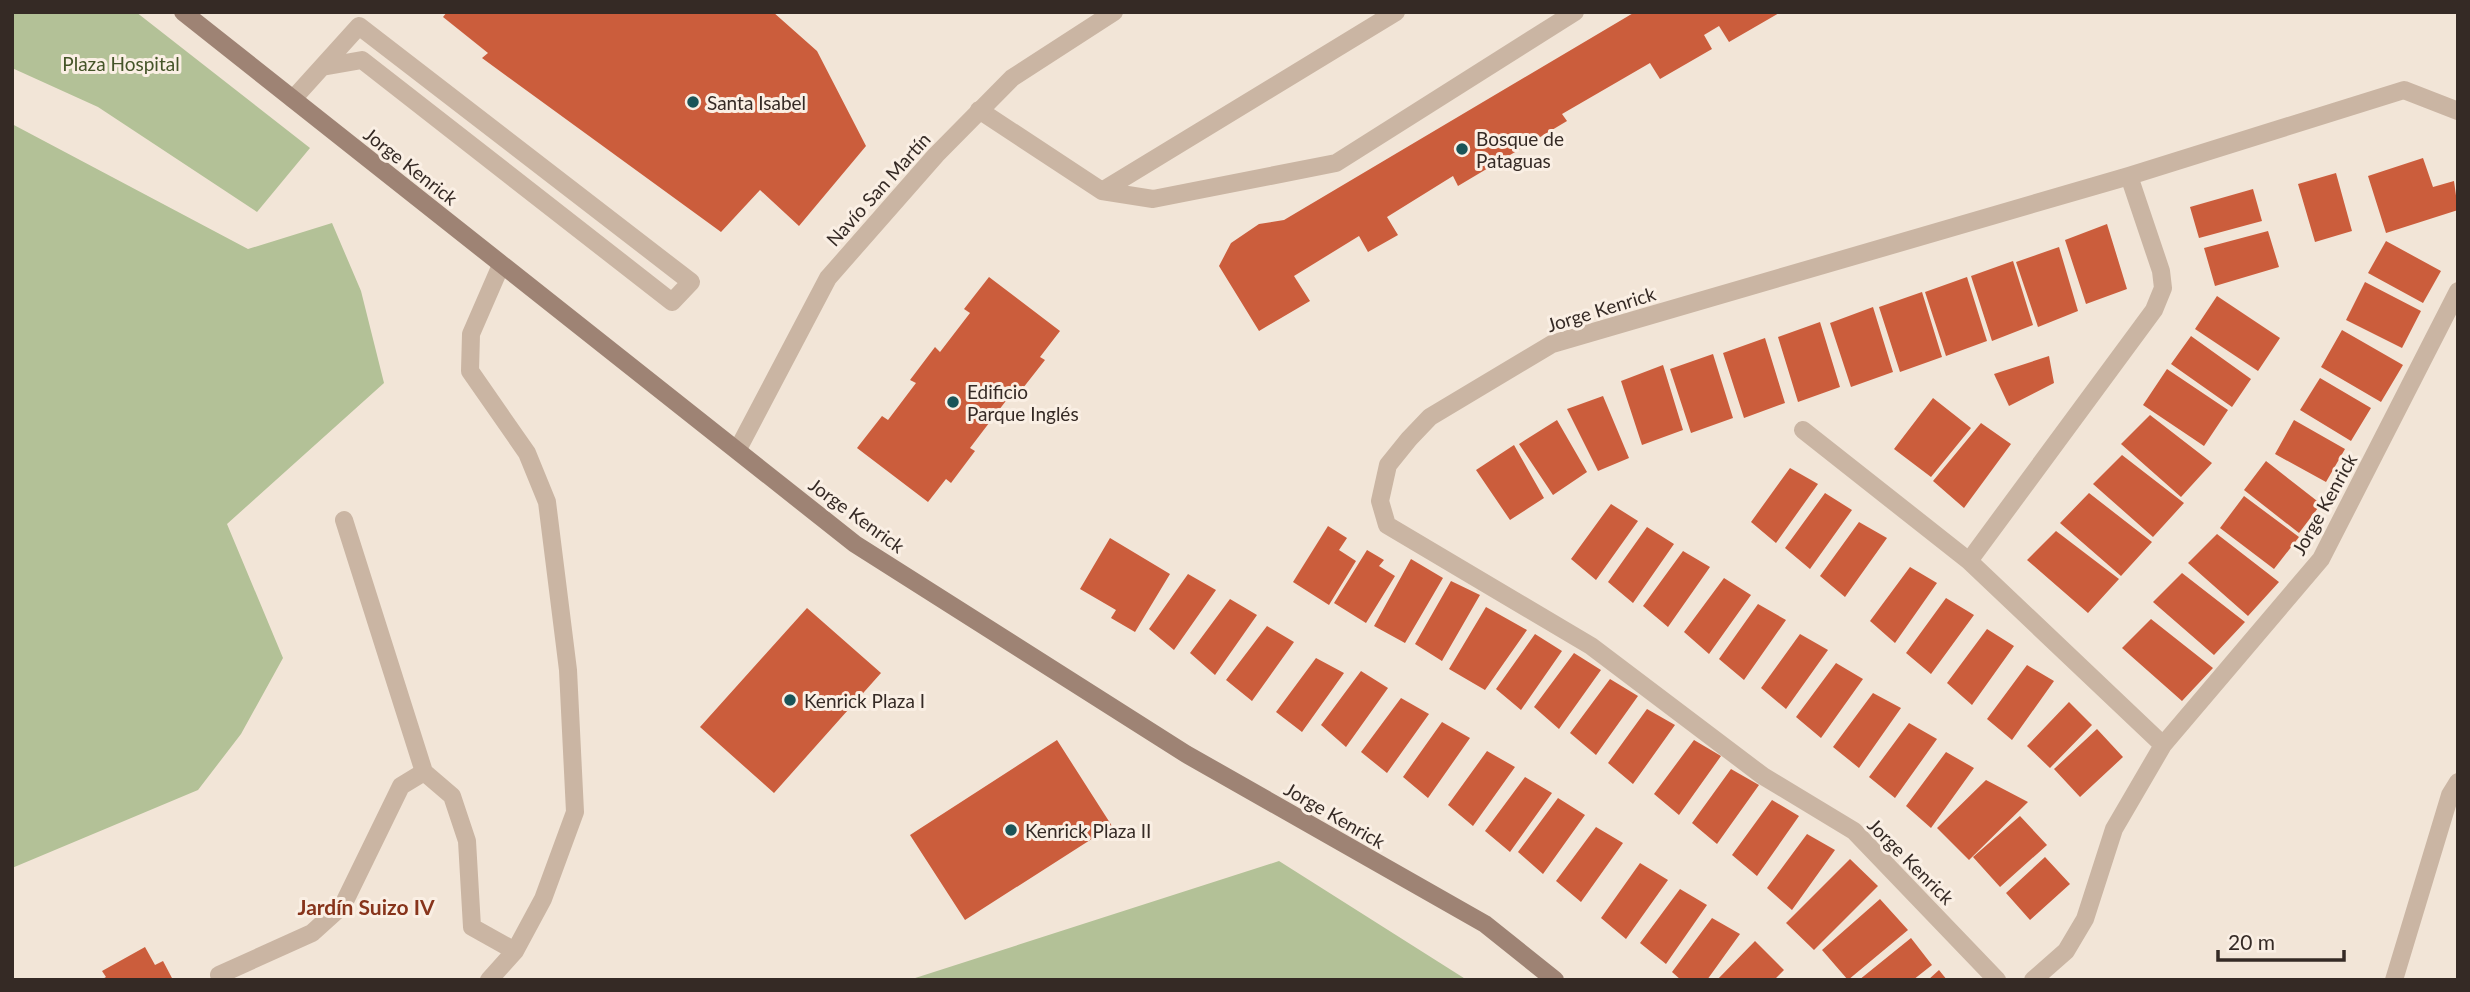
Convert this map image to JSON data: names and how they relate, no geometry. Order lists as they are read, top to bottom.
{
  "streets": {
    "main road": ["Jorge Kenrick"],
    "street": ["Navío San Martín"]
  },
  "crossings": [
    ["Jorge Kenrick", "Navío San Martín"]
  ],
  "districts": ["Jardín Suizo IV"],
  "parks": ["Plaza Hospital"],
  "places": [
    "Santa Isabel",
    "Bosque de Pataguas",
    "Edificio Parque Inglés",
    "Kenrick Plaza I",
    "Kenrick Plaza II"
  ],
  "scale_bar": "20 m"
}
